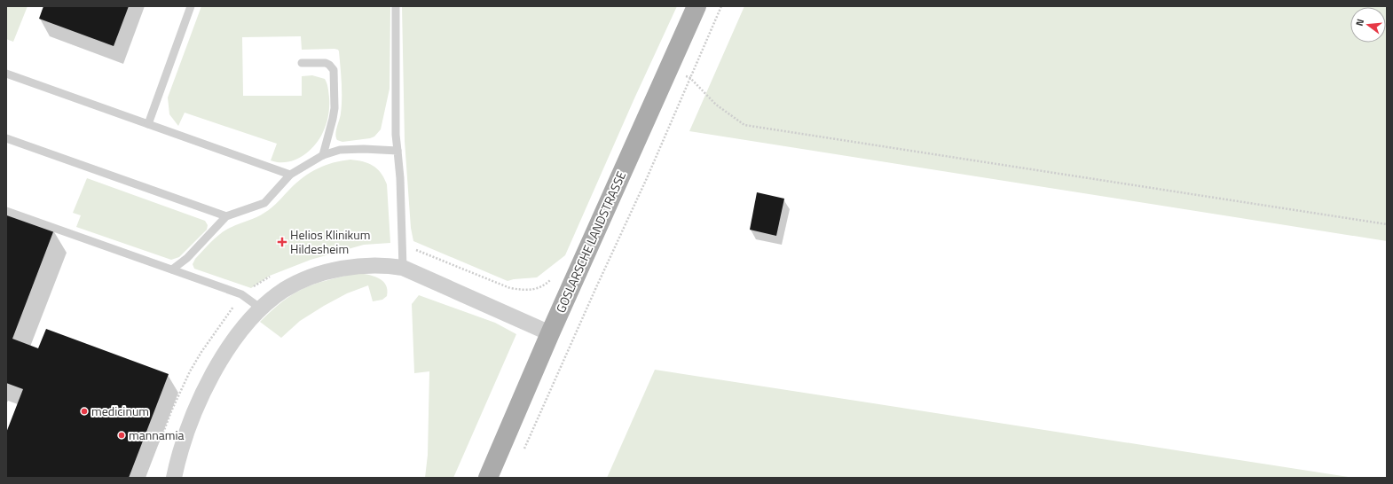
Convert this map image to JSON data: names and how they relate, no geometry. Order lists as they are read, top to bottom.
{
  "streets": {
    "main road": ["GOSLARSCHE LANDSTRASSE"]
  },
  "places": {
    "health": ["Helios Klinikum Hildesheim"],
    "other": ["medicinum", "mannamia"]
  },
  "north": "left"
}
